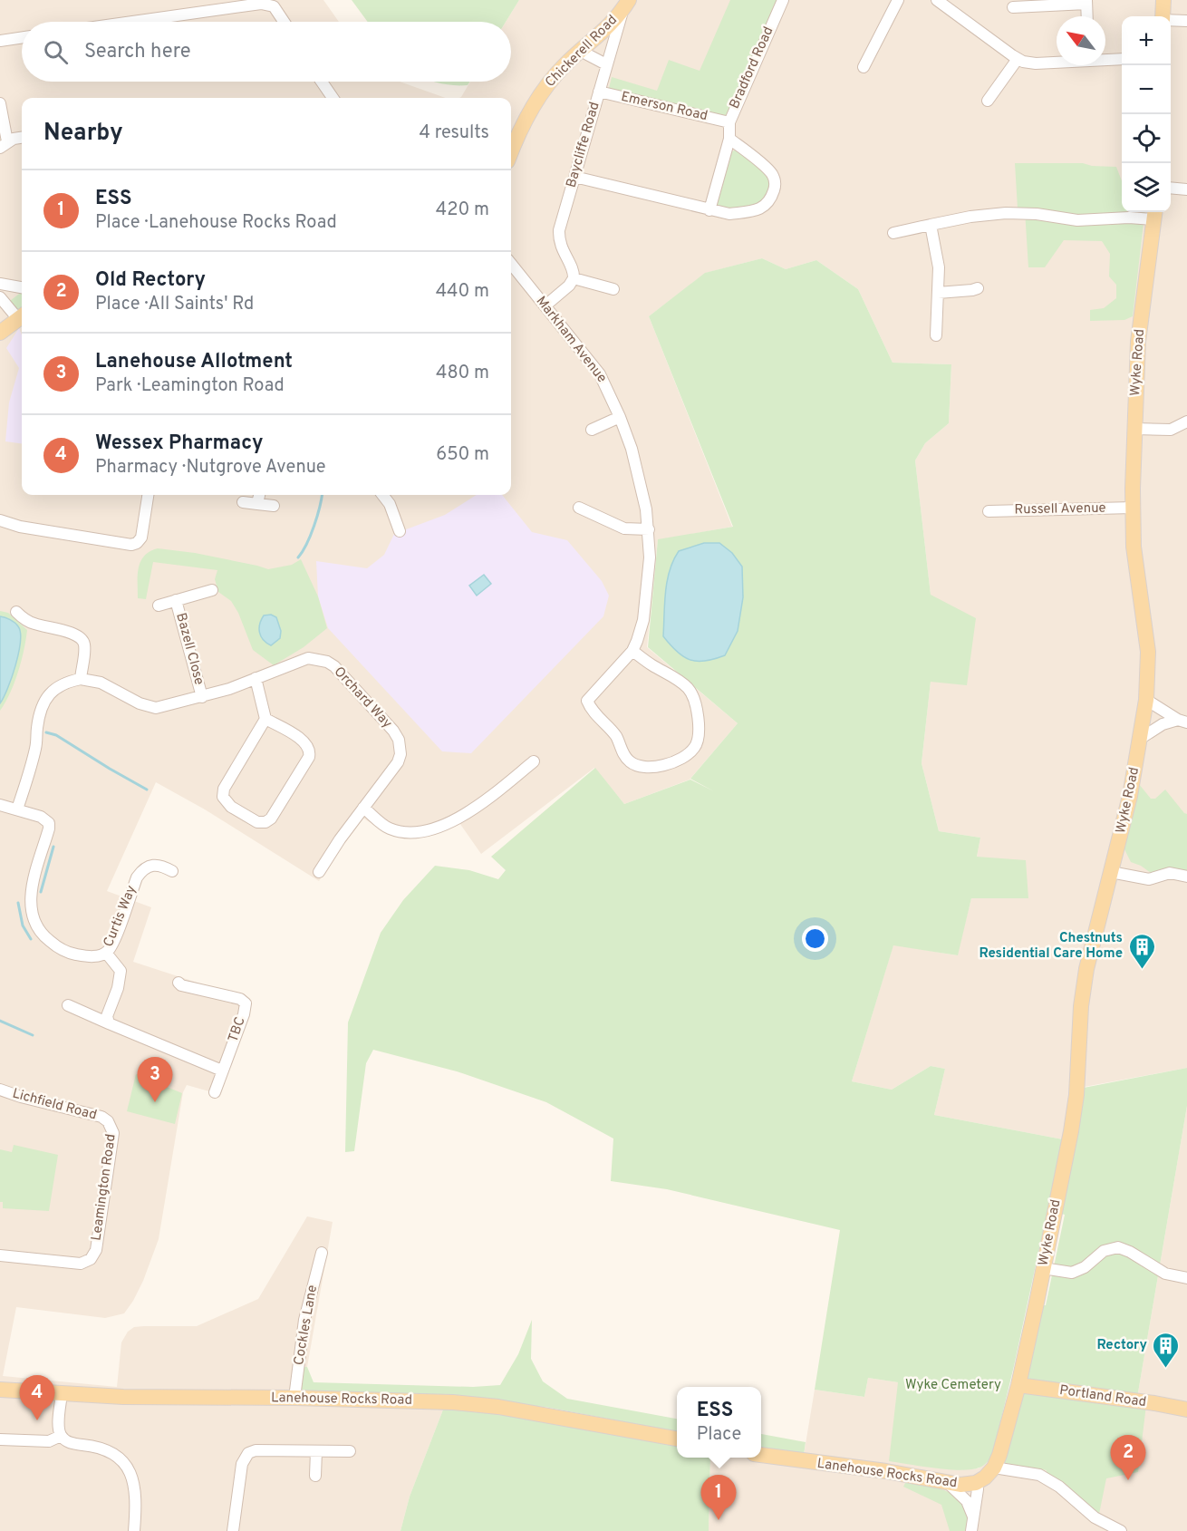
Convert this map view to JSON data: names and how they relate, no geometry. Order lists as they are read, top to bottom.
{
  "streets": {
    "main road": [
      "Chickerell Road",
      "Wyke Road",
      "Portland Road",
      "Lanehouse Rocks Road"
    ],
    "street": [
      "Bradford Road",
      "Emerson Road",
      "Baycliffe Road",
      "Markham Avenue",
      "Russell Avenue",
      "Bazell Close",
      "Orchard Way",
      "Curtis Way",
      "TBC",
      "Lichfield Road",
      "Leamington Road",
      "Cockles Lane"
    ]
  },
  "crossings": [
    ["Chickerell Road", "Baycliffe Road"],
    ["Bradford Road", "Emerson Road"],
    ["Emerson Road", "Baycliffe Road"],
    ["Wyke Road", "Russell Avenue"],
    ["Wyke Road", "Portland Road"],
    ["Bazell Close", "Orchard Way"],
    ["Lichfield Road", "Leamington Road"],
    ["Cockles Lane", "Lanehouse Rocks Road"]
  ],
  "parks": ["Wyke Cemetery"],
  "places": {
    "building": ["Chestnuts Residential Care Home", "Rectory"]
  },
  "north": "top left",
  "page": {
    "map_buttons": ["+", "−"],
    "search": "Search here",
    "heading": ["Nearby", "4 results"],
    "list": [
      {
        "mark": "1",
        "name": "ESS",
        "note": "Place · Lanehouse Rocks Road",
        "value": "420 m"
      },
      {
        "mark": "2",
        "name": "Old Rectory",
        "note": "Place · All Saints' Rd",
        "value": "440 m"
      },
      {
        "mark": "3",
        "name": "Lanehouse Allotment",
        "note": "Park · Leamington Road",
        "value": "480 m"
      },
      {
        "mark": "4",
        "name": "Wessex Pharmacy",
        "note": "Pharmacy · Nutgrove Avenue",
        "value": "650 m"
      }
    ],
    "pins": [
      "3",
      "4",
      "2",
      "1"
    ],
    "popup": ["ESS", "Place"]
  }
}
